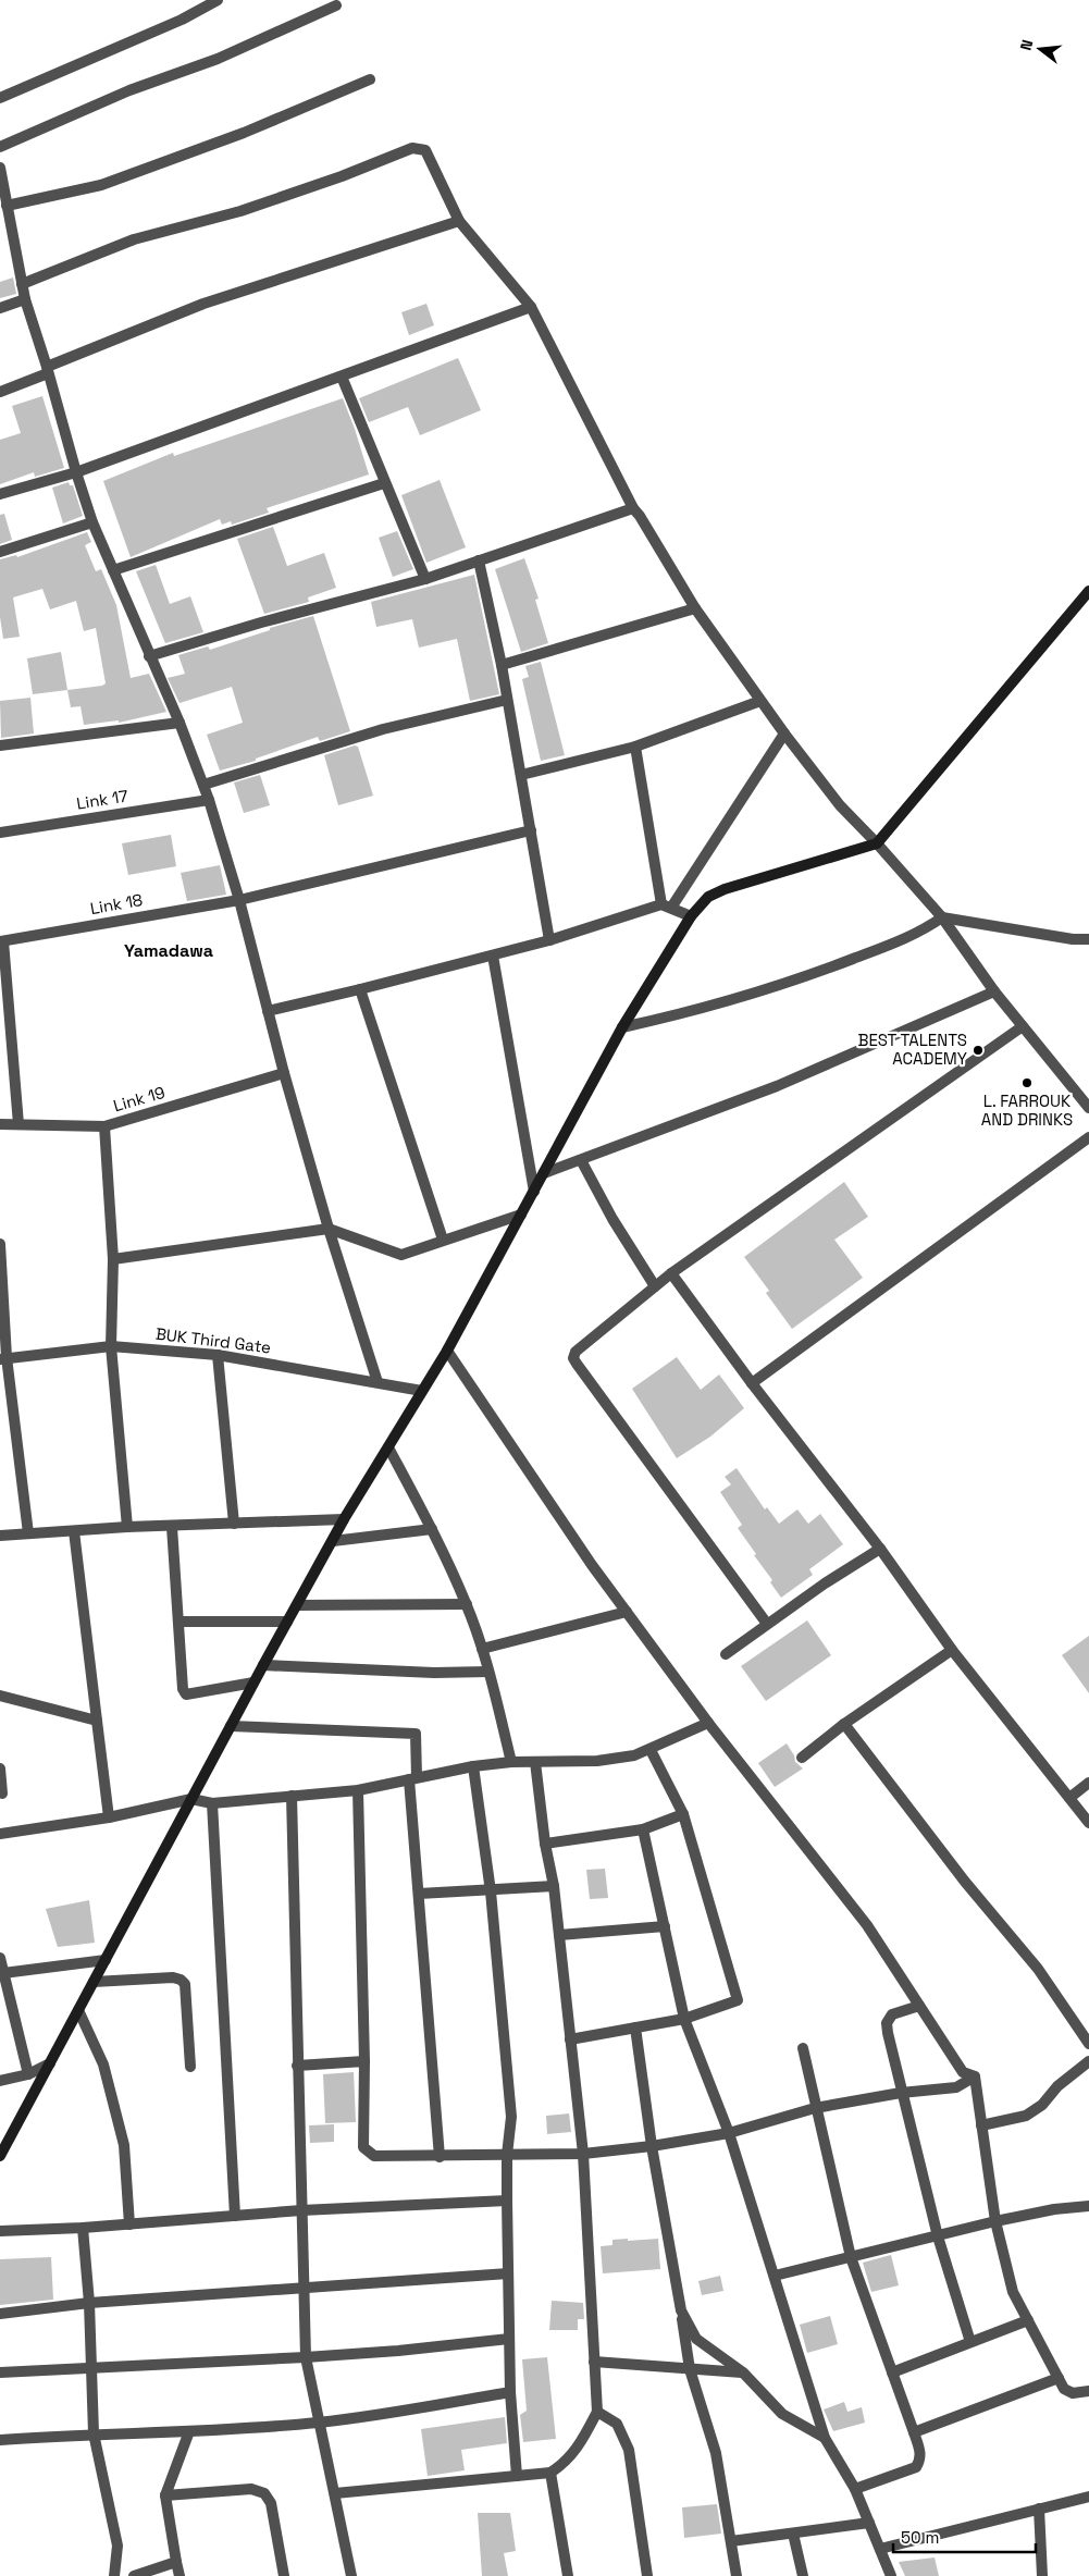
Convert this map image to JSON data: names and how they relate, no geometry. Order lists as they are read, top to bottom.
{
  "streets": {
    "street": [
      "Link 17",
      "Link 18",
      "Link 19",
      "BUK Third Gate"
    ]
  },
  "districts": ["Yamadawa"],
  "places": ["BEST TALENTS ACADEMY", "L. FARROUK AND DRINKS"],
  "scale_bar": "50 m",
  "north": "left"
}
